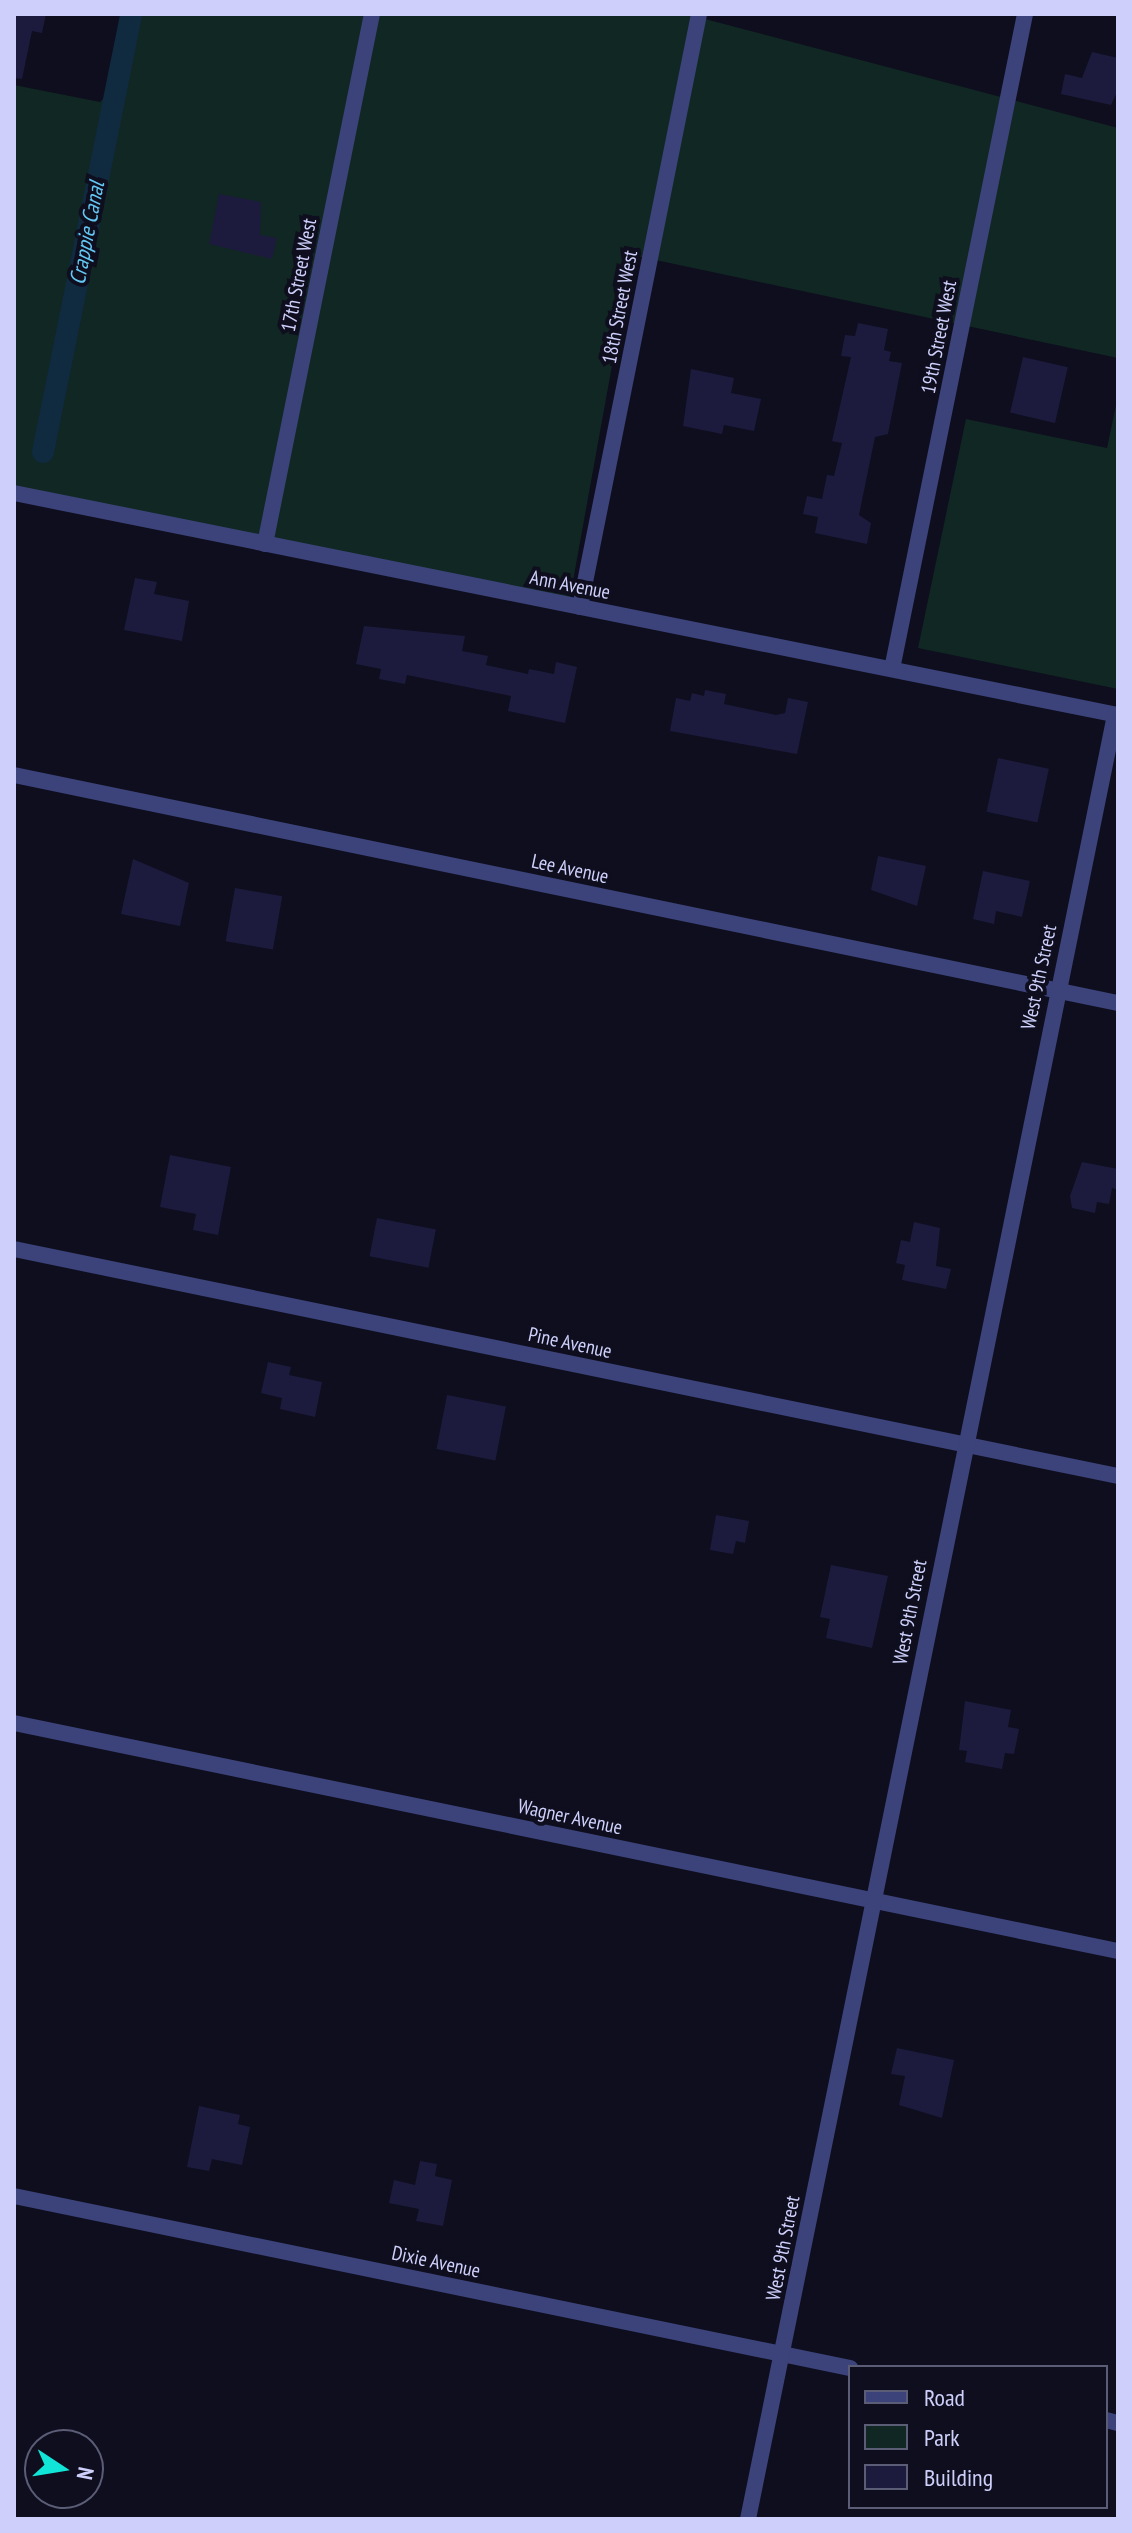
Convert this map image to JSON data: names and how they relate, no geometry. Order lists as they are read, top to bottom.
{
  "streets": {
    "street": [
      "17th Street West",
      "18th Street West",
      "19th Street West",
      "Ann Avenue",
      "Lee Avenue",
      "West 9th Street",
      "Pine Avenue",
      "Wagner Avenue",
      "Dixie Avenue"
    ]
  },
  "crossings": [
    ["17th Street West", "Ann Avenue"],
    ["18th Street West", "Ann Avenue"],
    ["19th Street West", "Ann Avenue"],
    ["Ann Avenue", "West 9th Street"],
    ["Lee Avenue", "West 9th Street"],
    ["West 9th Street", "Pine Avenue"],
    ["West 9th Street", "Wagner Avenue"],
    ["West 9th Street", "Dixie Avenue"]
  ],
  "water": ["Crappie Canal"],
  "legend": ["Road", "Park", "Building"],
  "north": "right"
}
